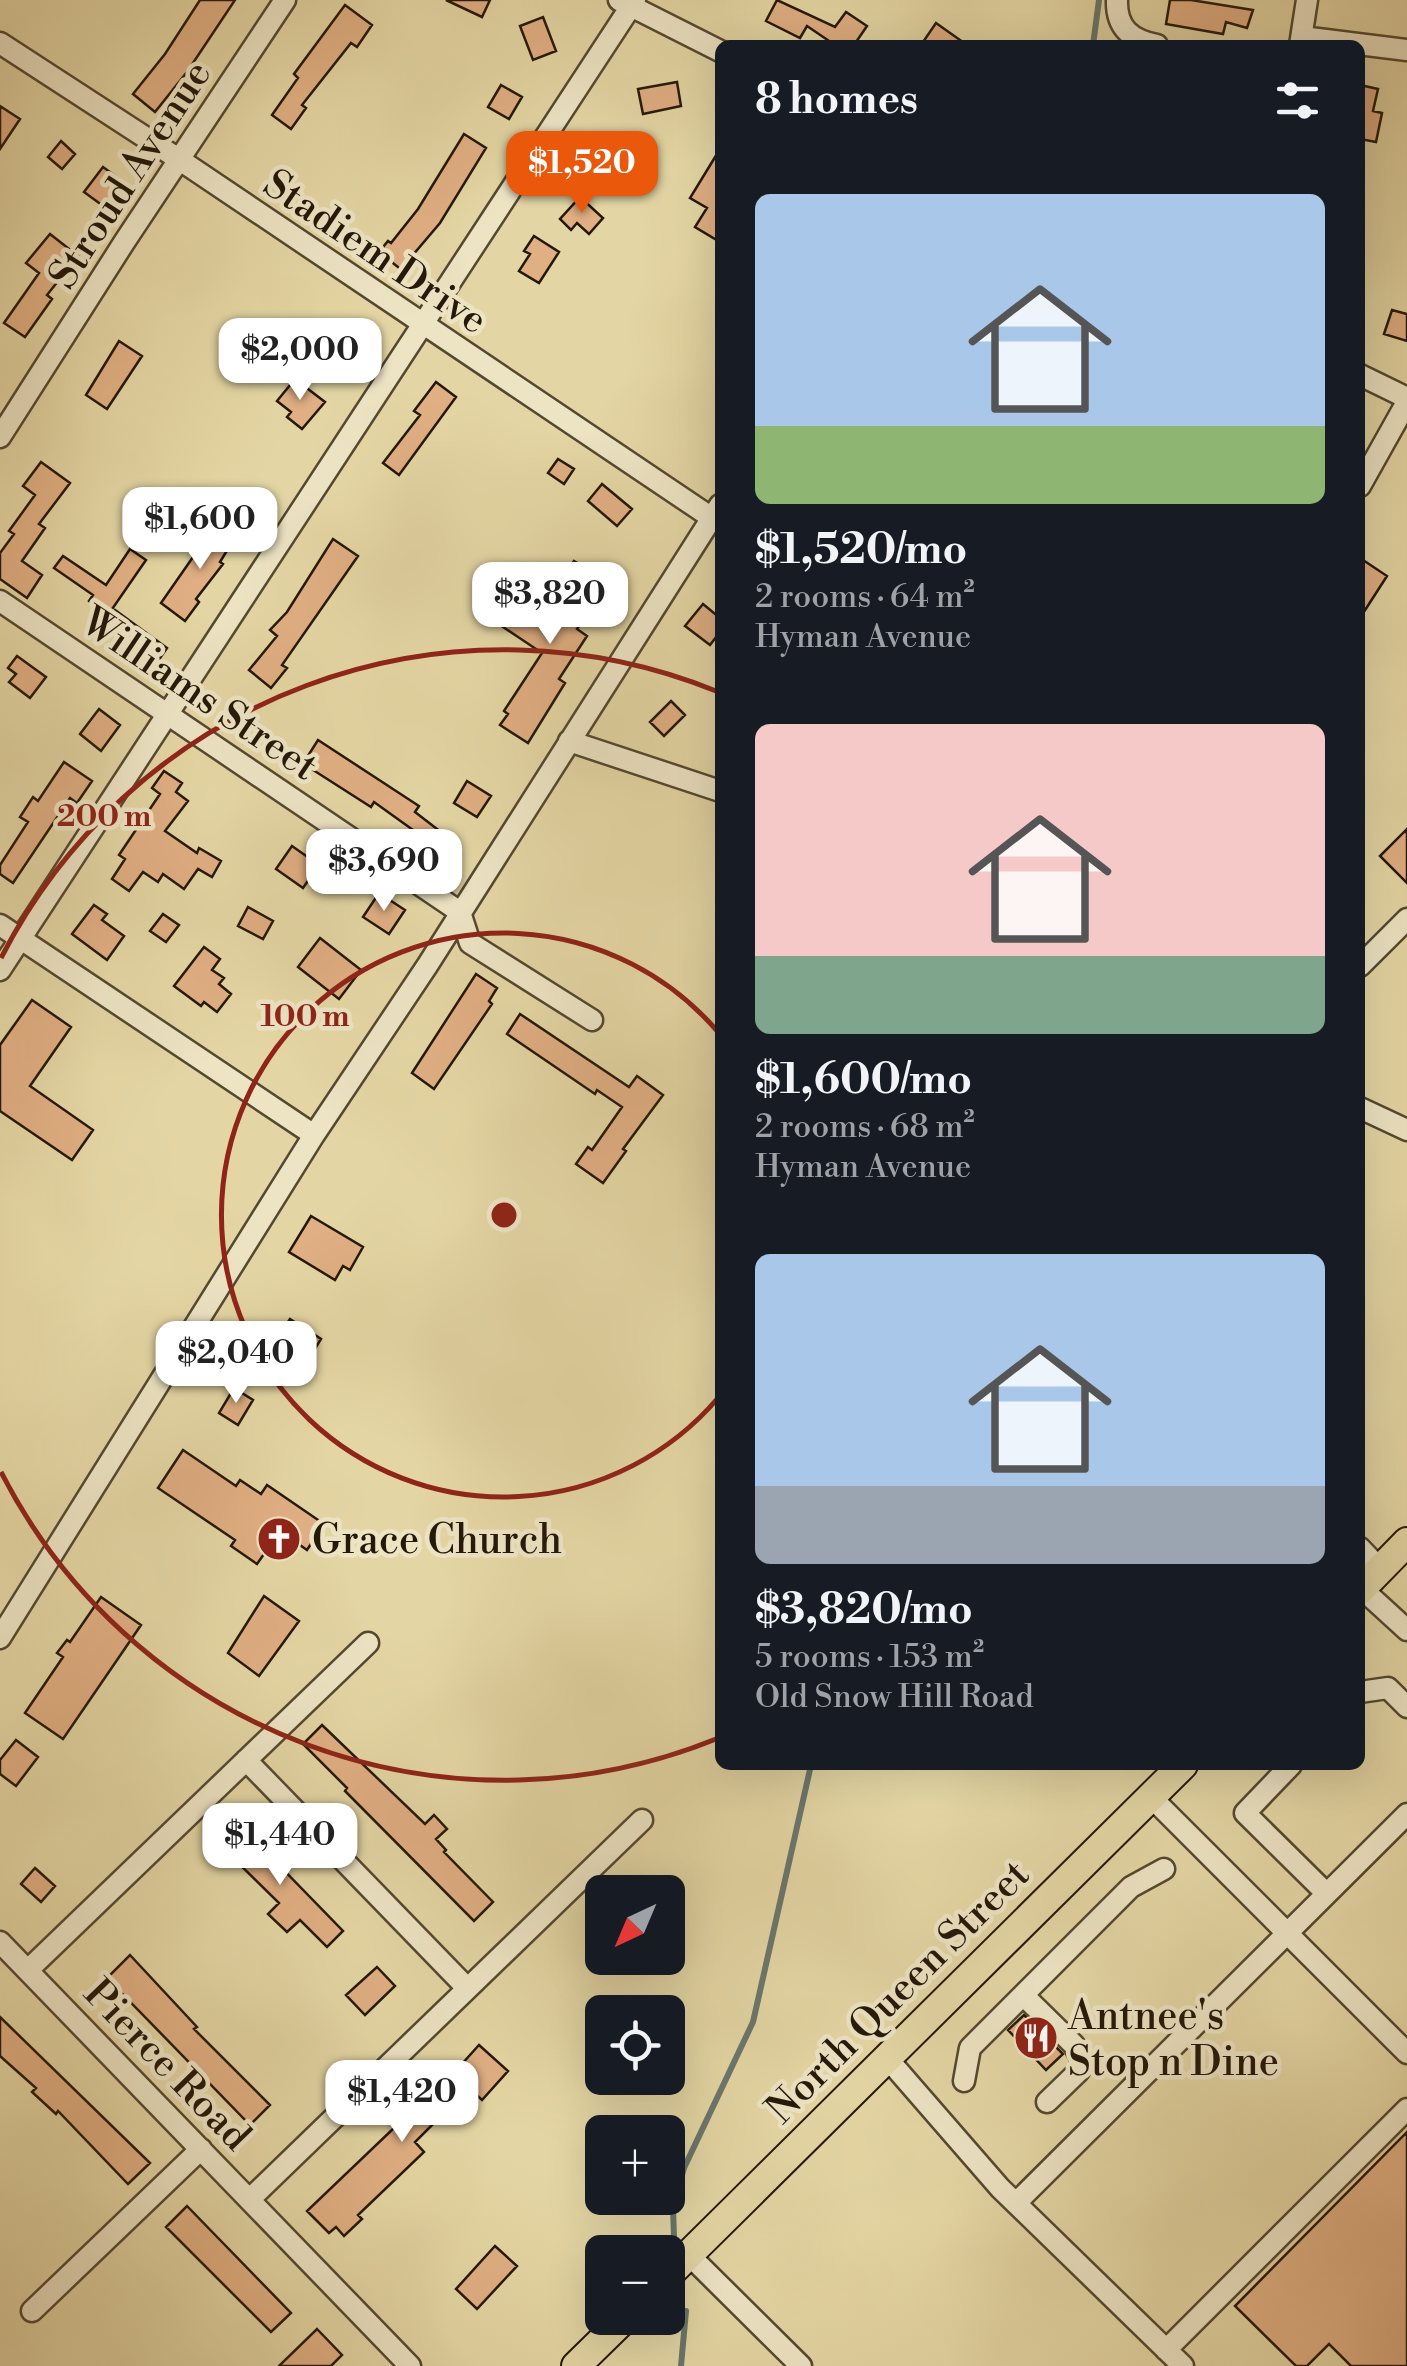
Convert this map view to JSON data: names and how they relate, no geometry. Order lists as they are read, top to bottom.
{
  "streets": {
    "main road": ["North Queen Street"],
    "street": [
      "Stroud Avenue",
      "Stadiem Drive",
      "Williams Street",
      "Pierce Road"
    ]
  },
  "crossings": [
    ["Stroud Avenue", "Stadiem Drive"]
  ],
  "places": {
    "church": ["Grace Church"],
    "restaurant": ["Antnee's Stop n Dine"]
  },
  "north": "bottom left",
  "page": {
    "heading": "8 homes",
    "price": [
      "$1,520",
      "$2,000",
      "$1,600",
      "$3,820",
      "$3,690",
      "$2,040",
      "$1,440",
      "$1,420"
    ],
    "list": [
      {
        "name": "$1,520/mo",
        "note": "2 rooms · 64 m² · Hyman Avenue"
      },
      {
        "name": "$1,600/mo",
        "note": "2 rooms · 68 m² · Hyman Avenue"
      },
      {
        "name": "$3,820/mo",
        "note": "5 rooms · 153 m² · Old Snow Hill Road"
      }
    ],
    "map_buttons": ["+", "−"]
  },
  "rings": ["200 m", "100 m"]
}
